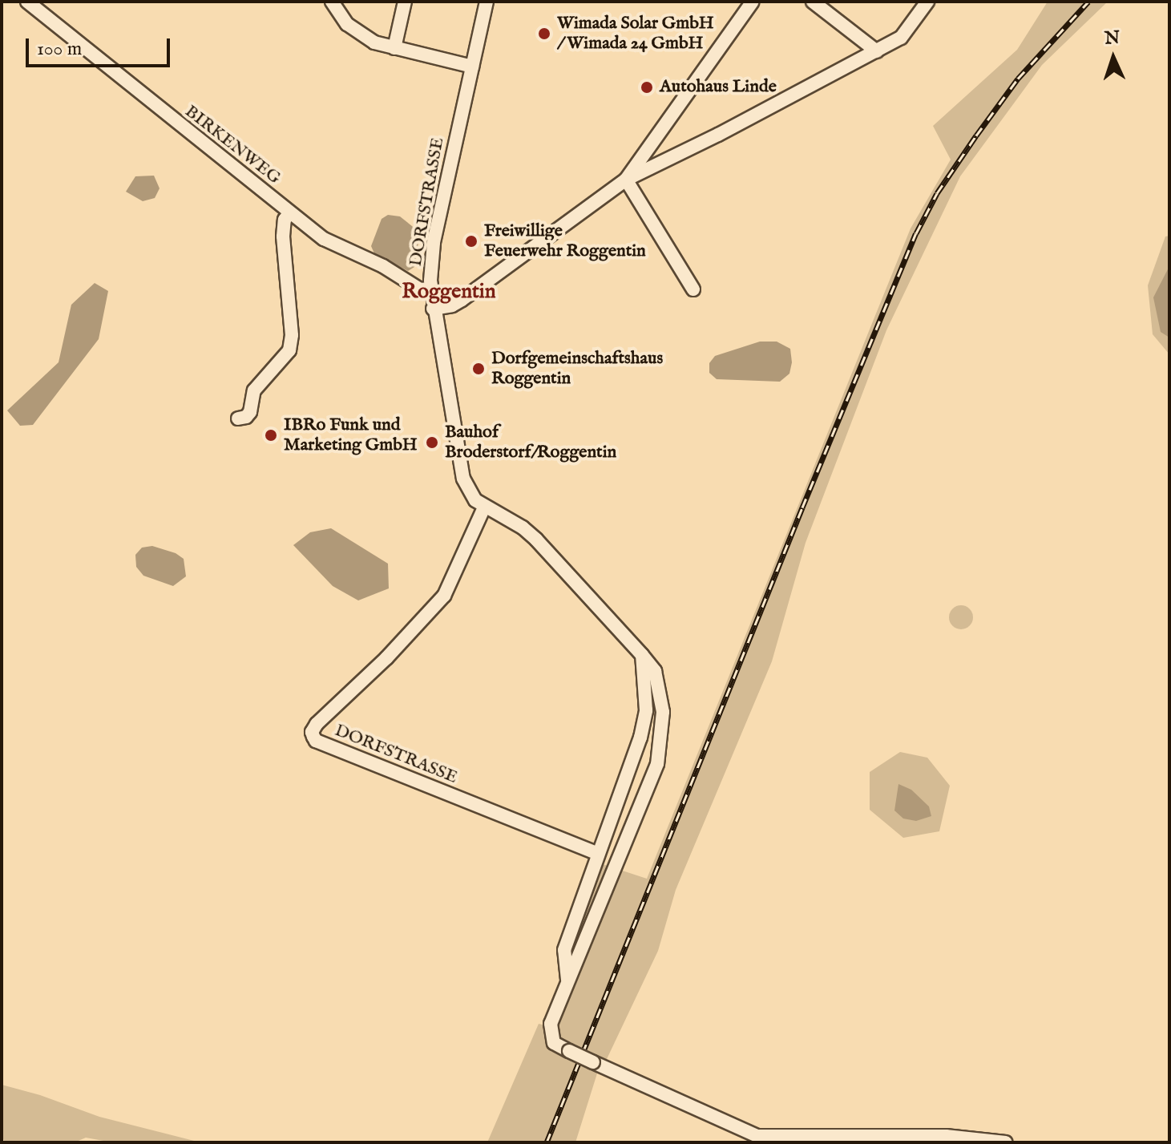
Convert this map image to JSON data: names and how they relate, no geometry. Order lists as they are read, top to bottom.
{
  "streets": {
    "street": ["BIRKENWEG", "DORFSTRASSE"]
  },
  "crossings": [
    ["BIRKENWEG", "DORFSTRASSE"]
  ],
  "districts": ["Roggentin"],
  "places": [
    "Wimada Solar GmbH / Wimada 24 GmbH",
    "Autohaus Linde",
    "Freiwillige Feuerwehr Roggentin",
    "Dorfgemeinschaftshaus Roggentin",
    "IBRo Funk und Marketing GmbH",
    "Bauhof Broderstorf/Roggentin"
  ],
  "scale_bar": "100 m",
  "north": "top"
}
